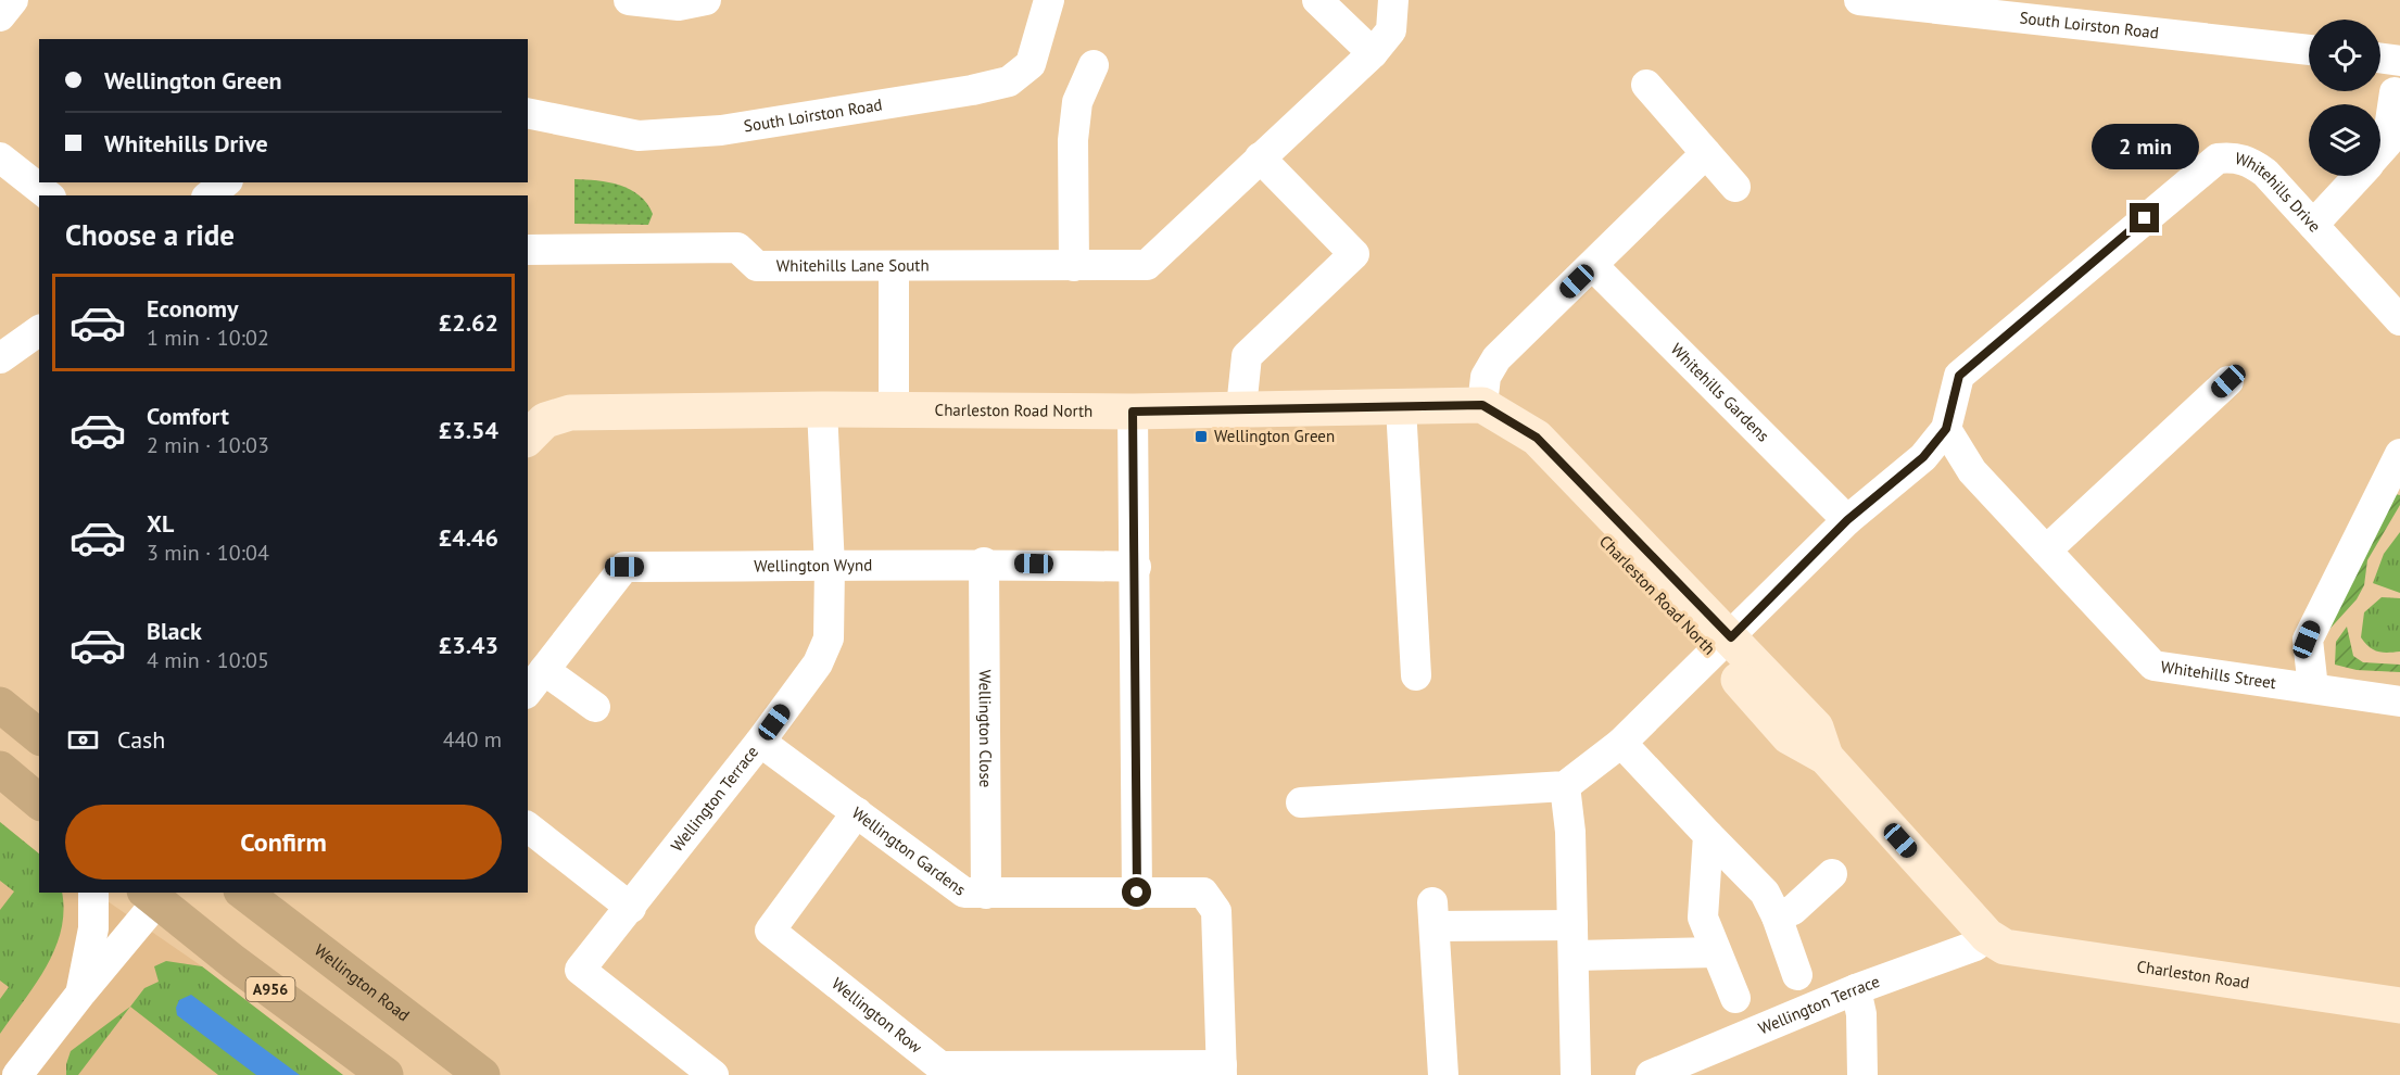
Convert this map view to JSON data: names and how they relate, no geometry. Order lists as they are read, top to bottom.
{
  "streets": {
    "main road": ["Wellington Road", "A956"],
    "street": [
      "South Loirston Road",
      "Whitehills Drive",
      "Whitehills Lane South",
      "Whitehills Gardens",
      "Charleston Road North",
      "Wellington Wynd",
      "Whitehills Street",
      "Wellington Close",
      "Wellington Terrace",
      "Wellington Gardens",
      "Charleston Road",
      "Wellington Row"
    ]
  },
  "crossings": [
    ["Whitehills Drive", "Whitehills Gardens"],
    ["Whitehills Drive", "Charleston Road North"],
    ["Whitehills Drive", "Whitehills Street"],
    ["Charleston Road North", "Wellington Terrace"],
    ["Charleston Road North", "Charleston Road"],
    ["Wellington Wynd", "Wellington Close"],
    ["Wellington Wynd", "Wellington Terrace"],
    ["Wellington Close", "Wellington Gardens"],
    ["Wellington Terrace", "Wellington Gardens"],
    ["Wellington Terrace", "Charleston Road"],
    ["Wellington Gardens", "Wellington Row"]
  ],
  "places": {
    "transit": ["Wellington Green"]
  },
  "page": {
    "banner": ["Wellington Green", "Whitehills Drive"],
    "bubble": "2 min",
    "heading": "Choose a ride",
    "list": [
      {
        "name": "Economy",
        "note": "1 min · 10:02",
        "value": "£2.62"
      },
      {
        "name": "Comfort",
        "note": "2 min · 10:03",
        "value": "£3.54"
      },
      {
        "name": "XL",
        "note": "3 min · 10:04",
        "value": "£4.46"
      },
      {
        "name": "Black",
        "note": "4 min · 10:05",
        "value": "£3.43"
      }
    ],
    "pay": ["Cash", "440 m"],
    "buttons": "Confirm"
  }
}
